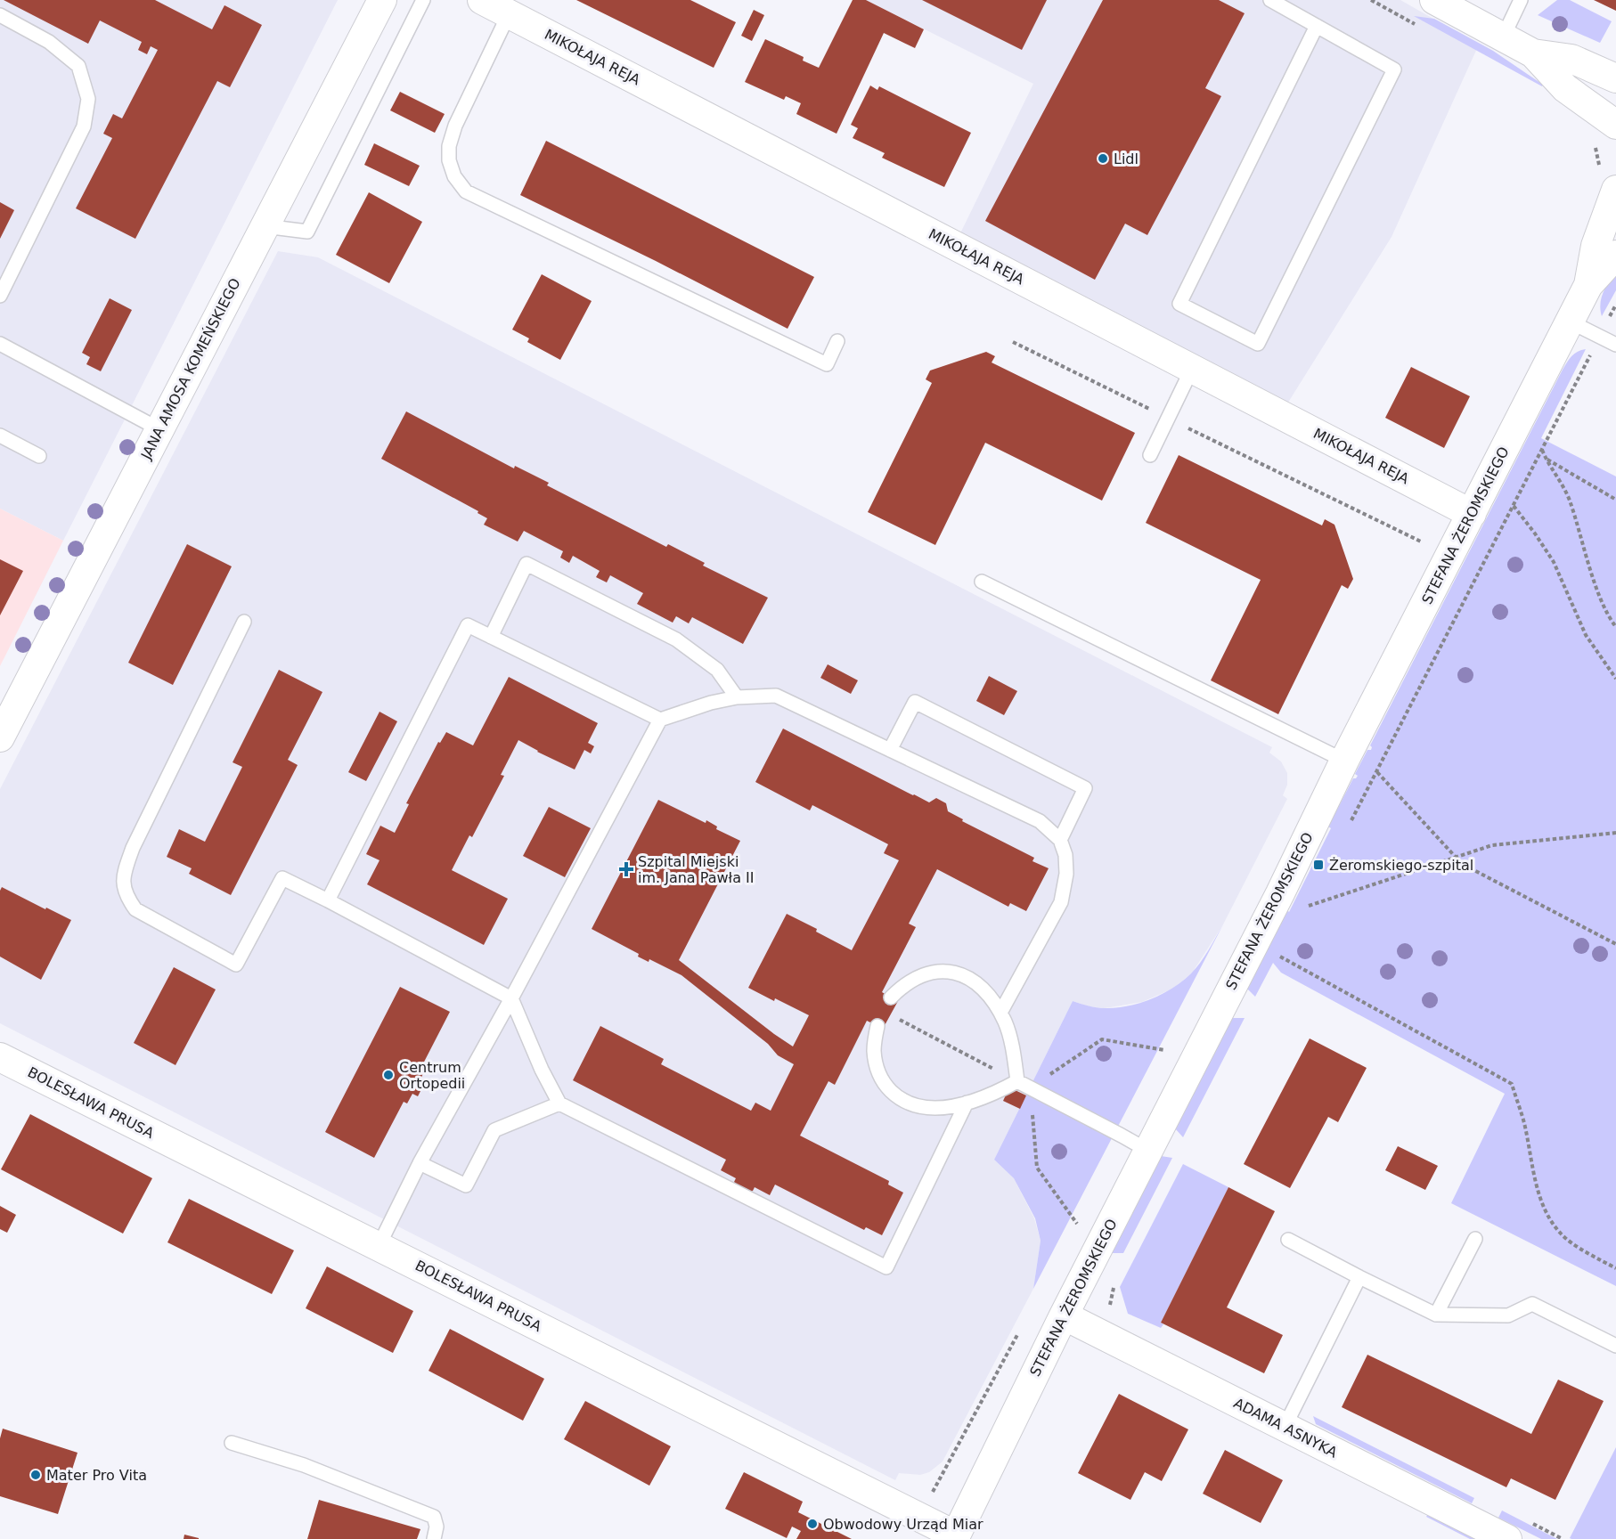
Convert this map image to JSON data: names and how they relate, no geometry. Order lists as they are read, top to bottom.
{
  "streets": {
    "street": [
      "MIKOŁAJA REJA",
      "JANA AMOSA KOMEŃSKIEGO",
      "STEFANA ŻEROMSKIEGO",
      "BOLESŁAWA PRUSA",
      "ADAMA ASNYKA"
    ]
  },
  "crossings": [
    ["MIKOŁAJA REJA", "STEFANA ŻEROMSKIEGO"],
    ["STEFANA ŻEROMSKIEGO", "BOLESŁAWA PRUSA"],
    ["STEFANA ŻEROMSKIEGO", "ADAMA ASNYKA"]
  ],
  "places": {
    "other": [
      "Lidl",
      "Centrum Ortopedii",
      "Mater Pro Vita",
      "Obwodowy Urząd Miar"
    ],
    "transit": ["Żeromskiego-szpital"],
    "health": ["Szpital Miejski im. Jana Pawła II"]
  }
}
